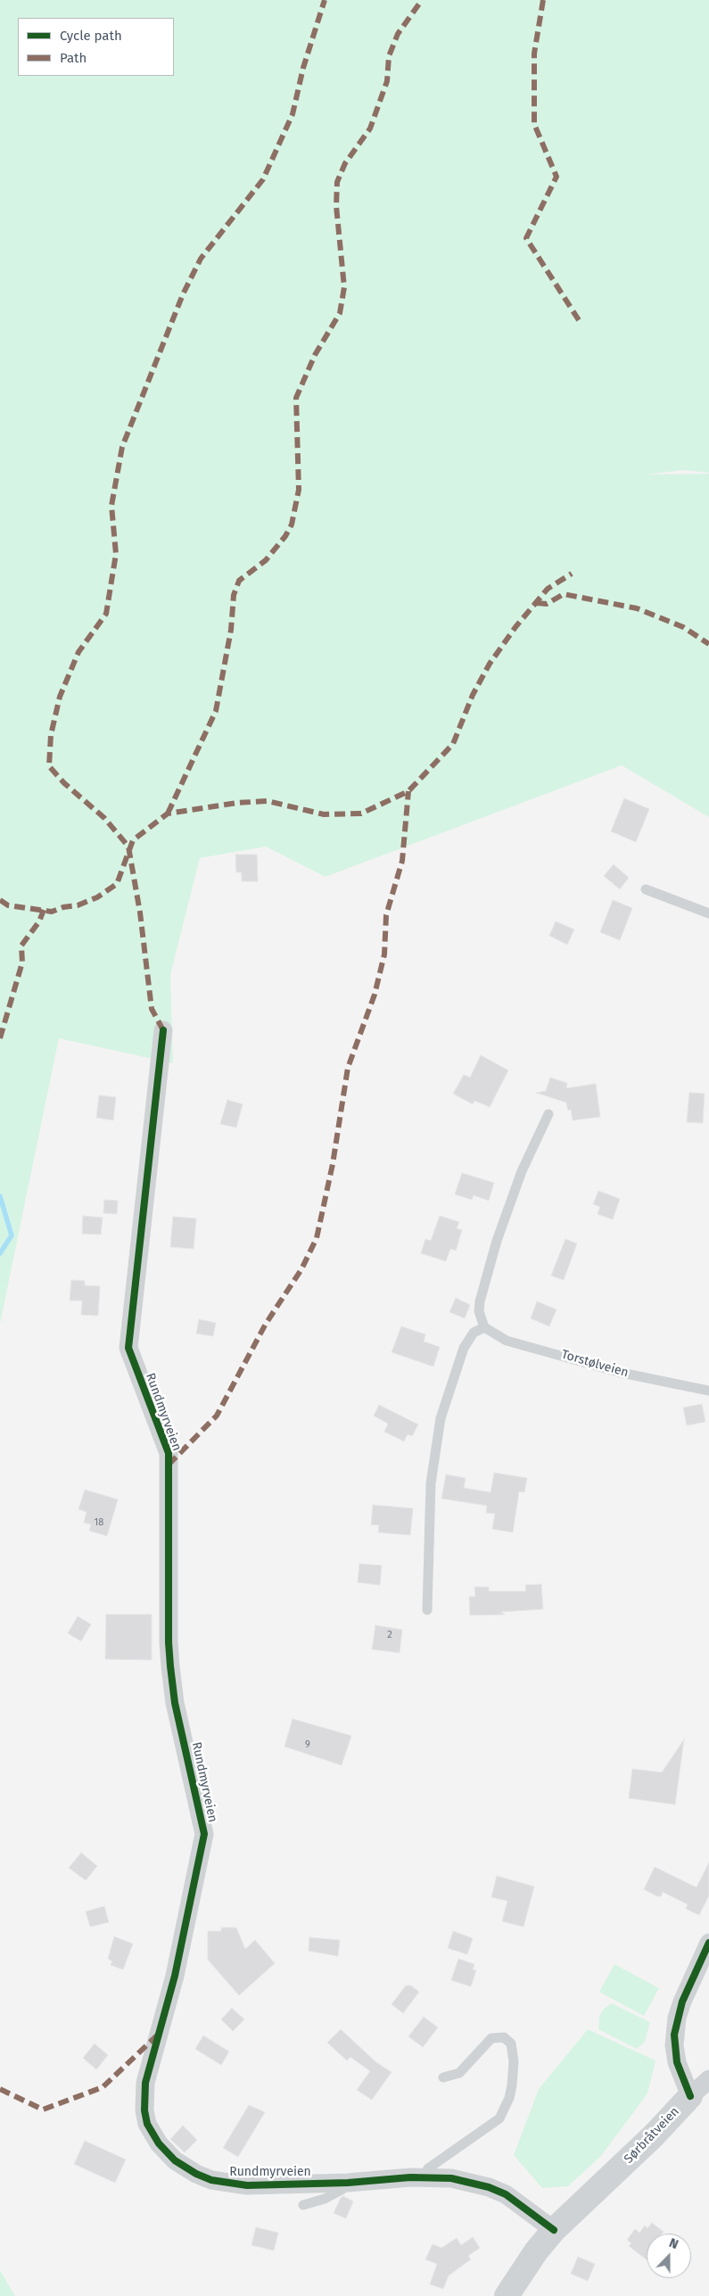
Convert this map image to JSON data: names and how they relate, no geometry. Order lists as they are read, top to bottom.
{
  "streets": {
    "street": ["Rundmyrveien", "Sørbråtveien"],
    "lane": ["Torstølveien"]
  },
  "crossings": [
    ["Rundmyrveien", "Sørbråtveien"]
  ],
  "house_numbers": ["18", "2", "9"],
  "legend": ["Cycle path", "Path"],
  "north": "top"
}
